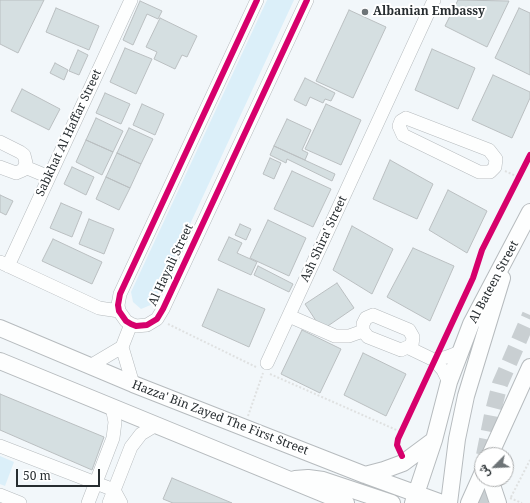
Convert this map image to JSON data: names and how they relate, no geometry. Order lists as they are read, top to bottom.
{
  "streets": {
    "main road": ["Al Bateen Street", "Hazza' Bin Zayed The First Street"],
    "street": ["Sabkhat Al Haffar Street", "Ash Shira' Street", "Al Hayali Street"]
  },
  "crossings": [
    ["Al Bateen Street", "Hazza' Bin Zayed The First Street"]
  ],
  "places": ["Albanian Embassy"],
  "scale_bar": "50 m",
  "north": "bottom left"
}
